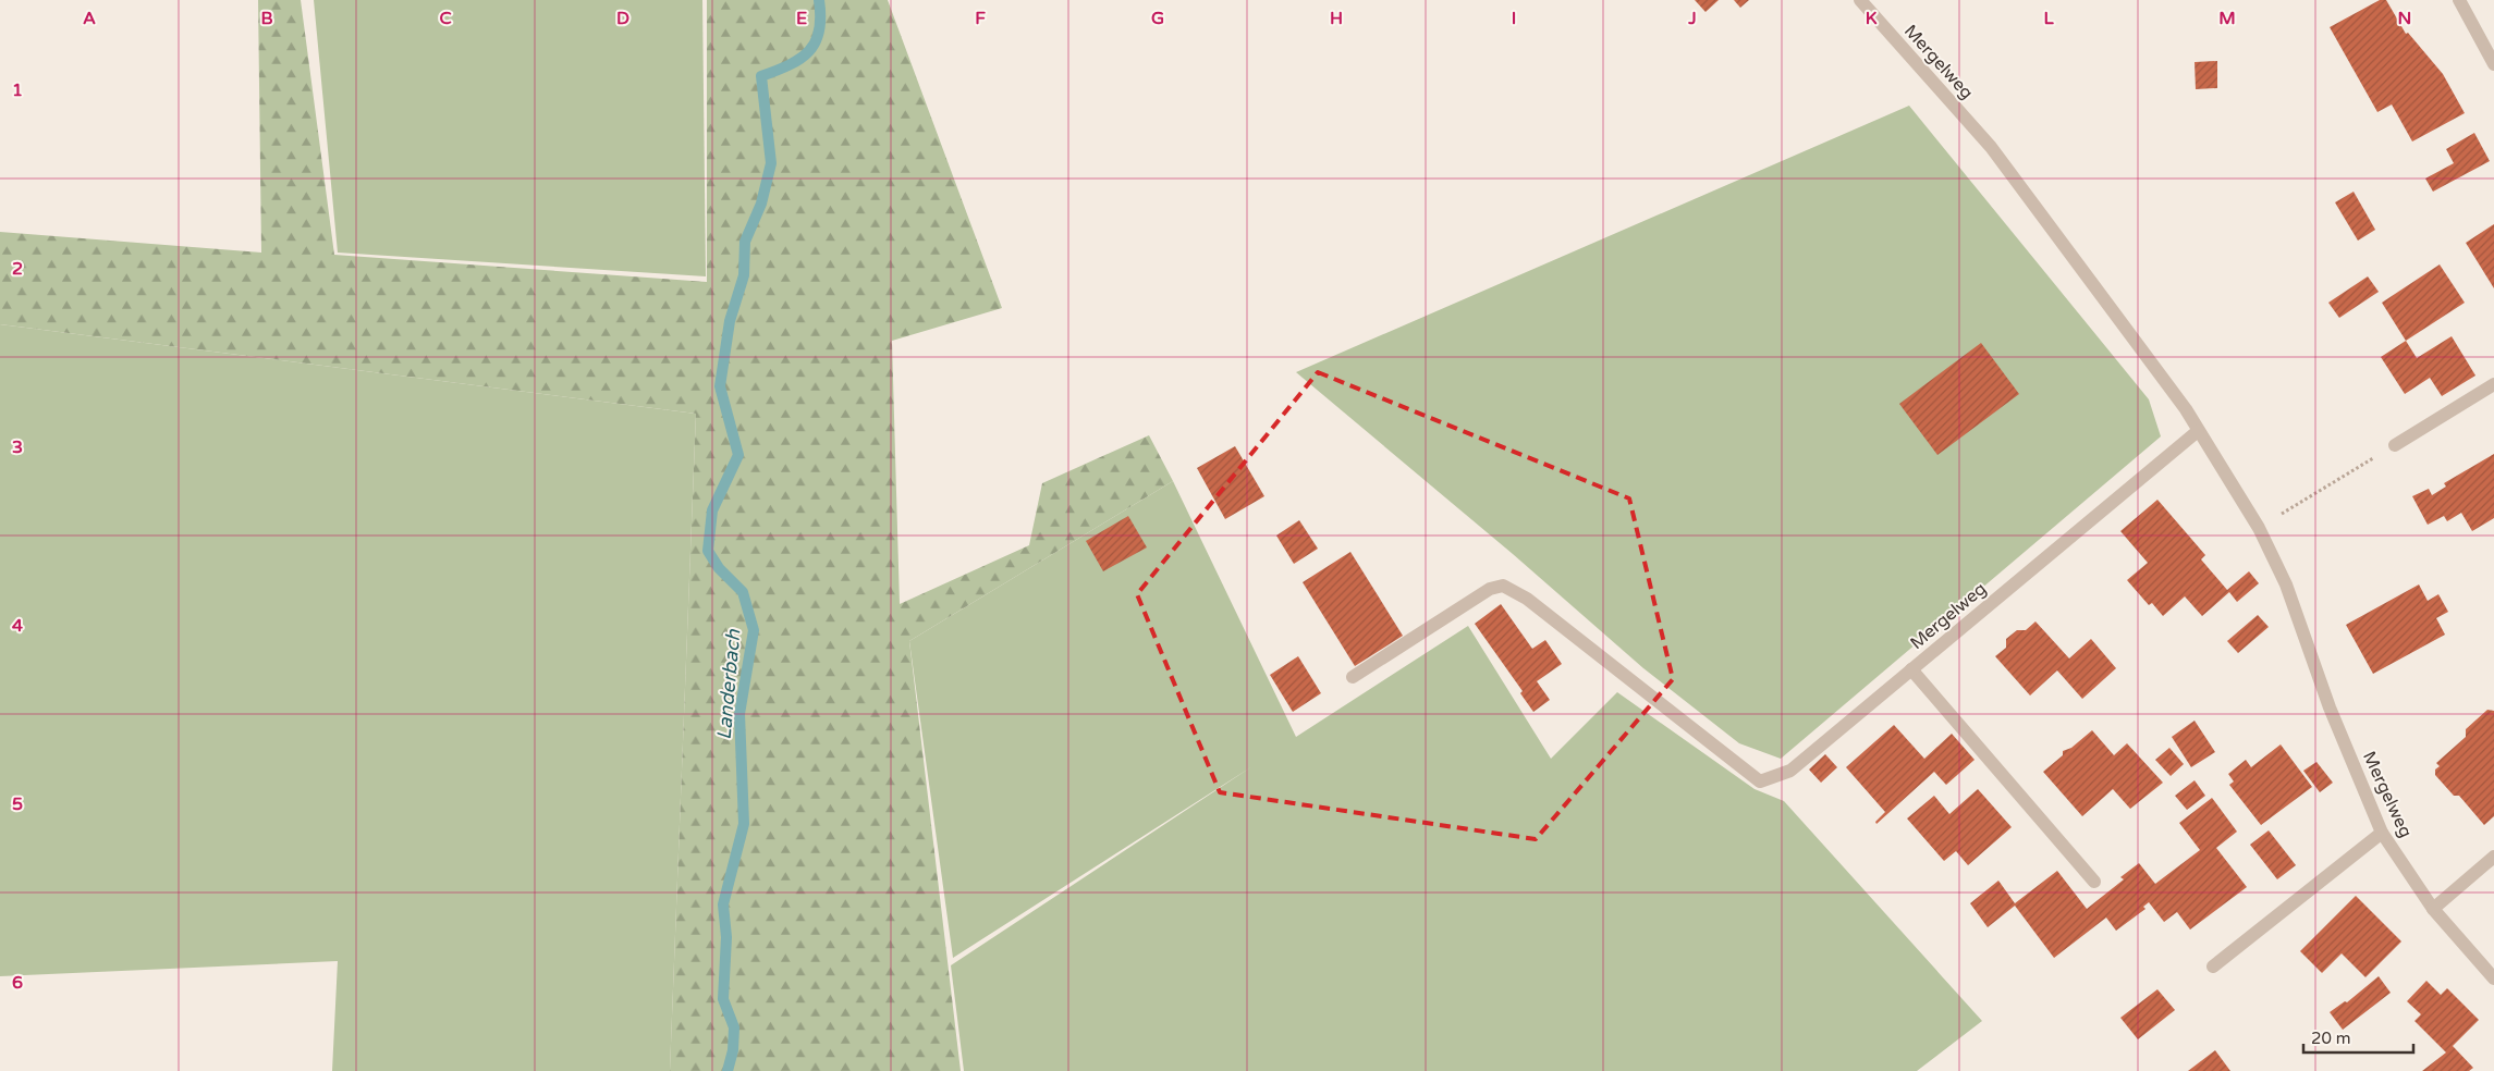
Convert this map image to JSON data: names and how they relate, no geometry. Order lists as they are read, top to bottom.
{
  "streets": {
    "street": ["Mergelweg"]
  },
  "water": ["Landerbach"],
  "scale_bar": "20 m",
  "grid": {
    "columns": [
      "A",
      "B",
      "C",
      "D",
      "E",
      "F",
      "G",
      "H",
      "I",
      "J",
      "K",
      "L",
      "M",
      "N"
    ],
    "rows": [
      "1",
      "2",
      "3",
      "4",
      "5",
      "6"
    ]
  }
}
